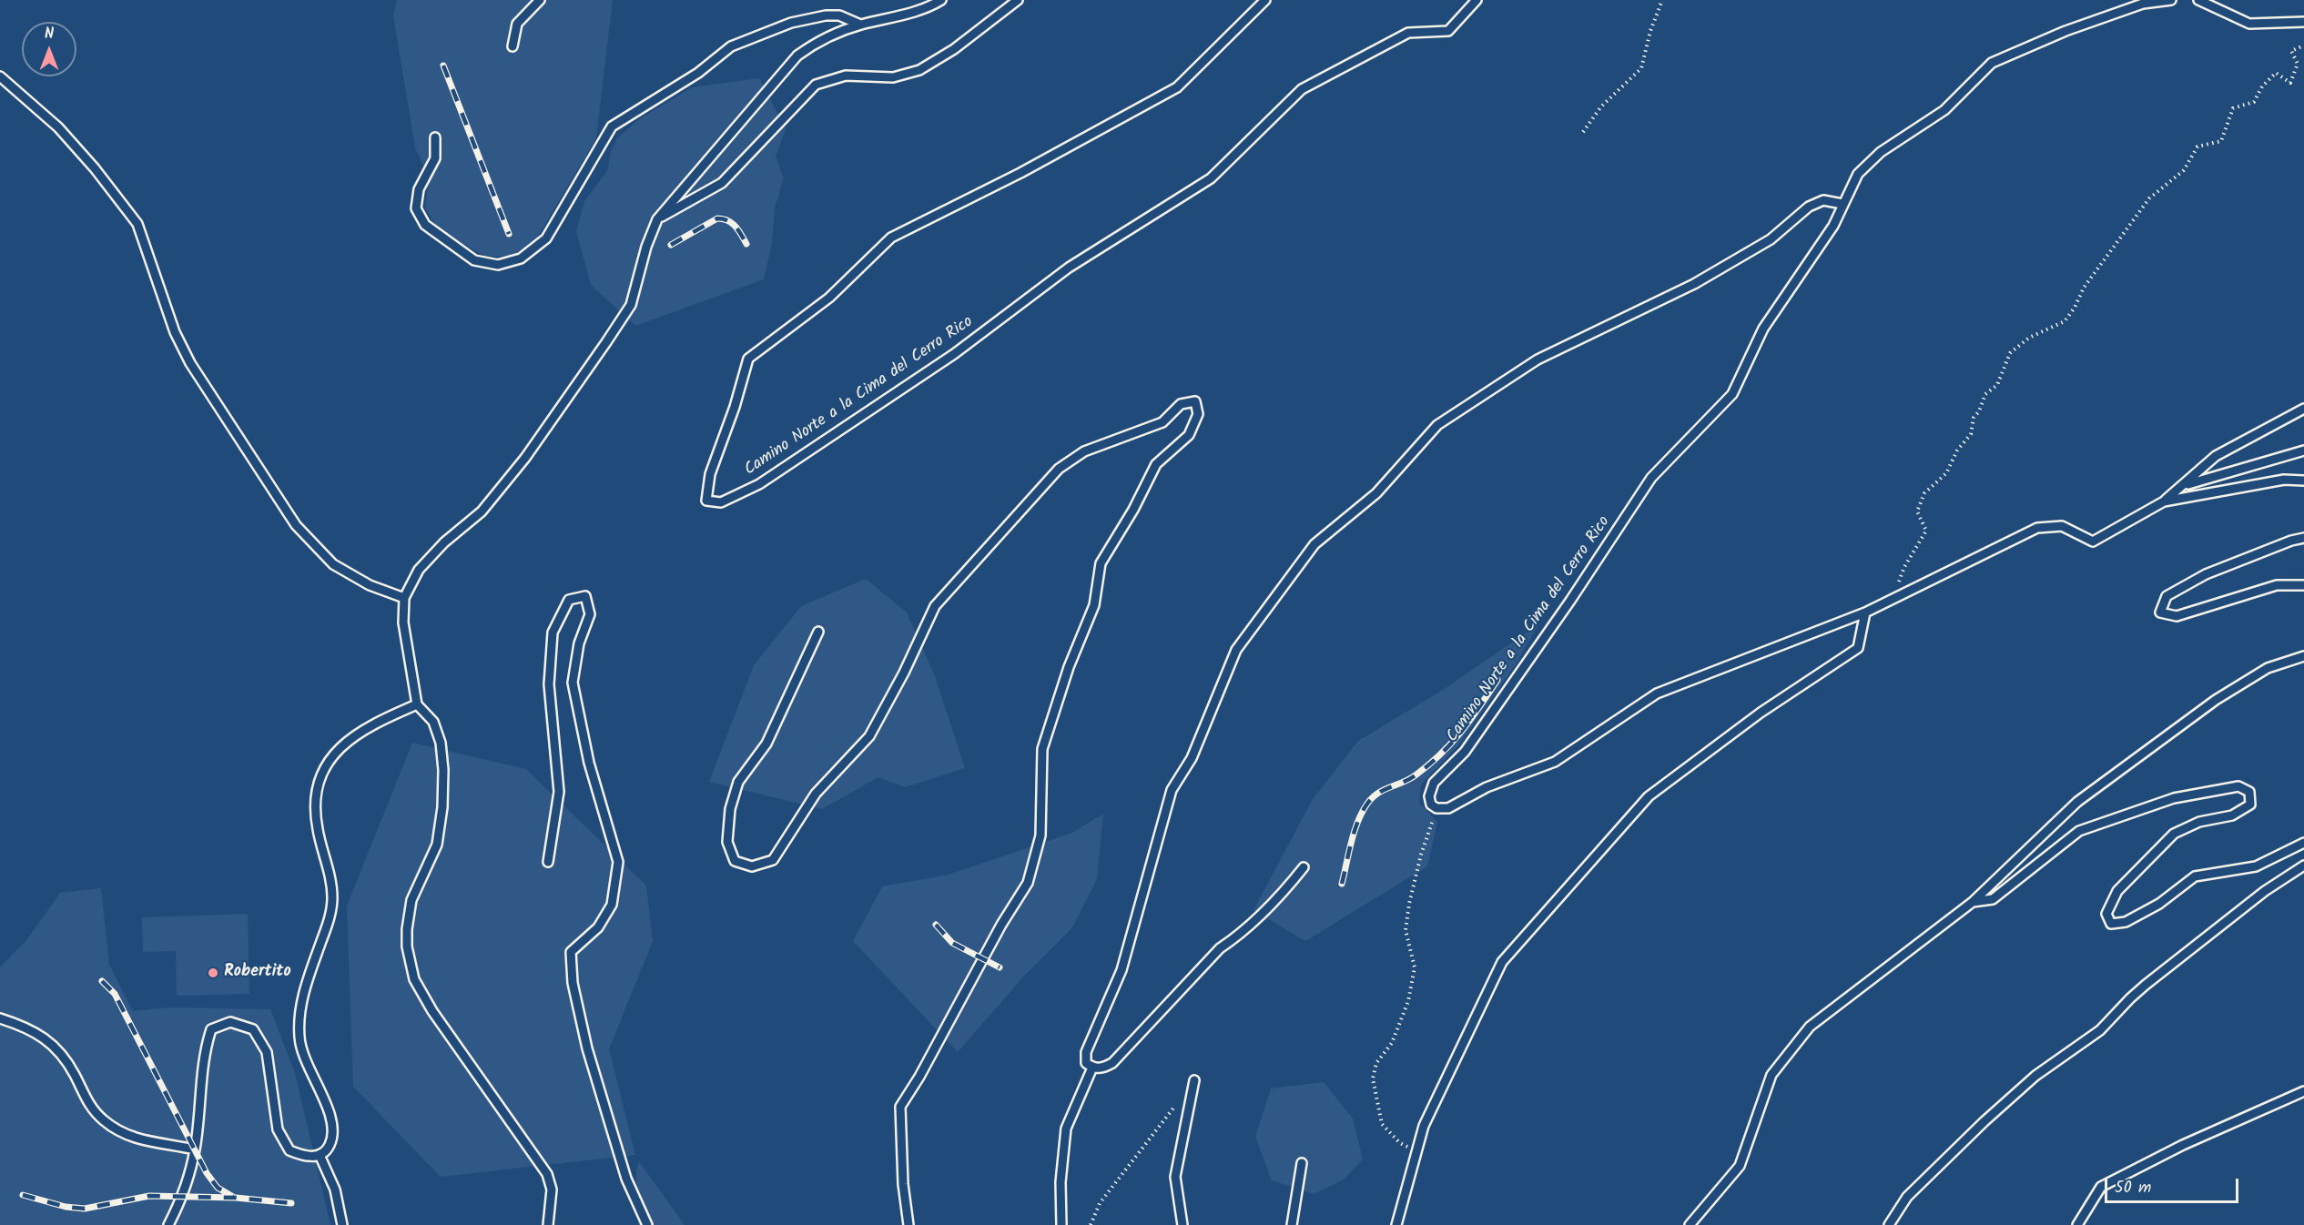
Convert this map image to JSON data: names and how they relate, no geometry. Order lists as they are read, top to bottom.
{
  "streets": {
    "lane": ["Camino Norte a la Cima del Cerro Rico"]
  },
  "places": ["Robertito"],
  "scale_bar": "50 m",
  "north": "top"
}
